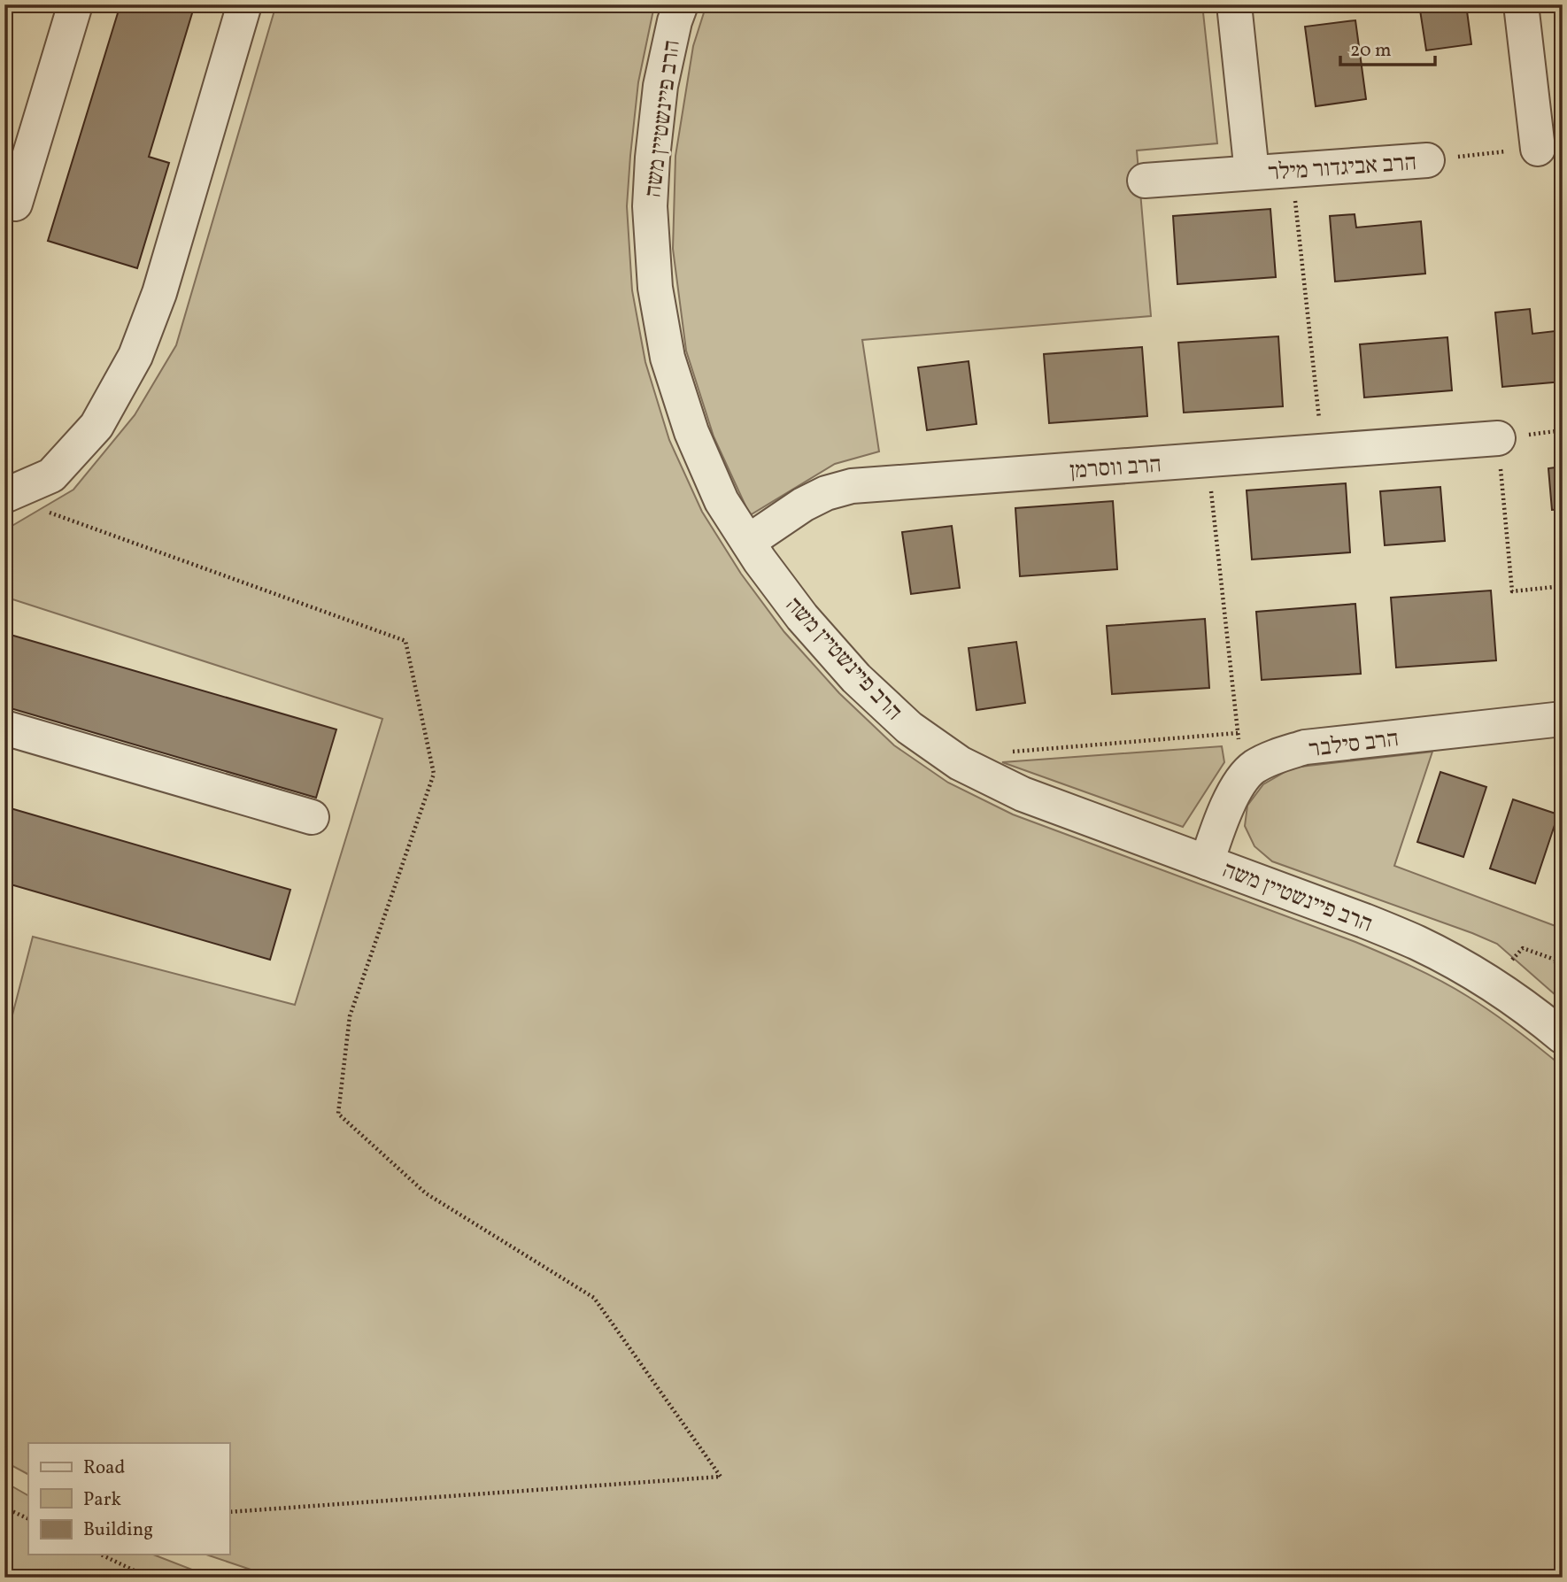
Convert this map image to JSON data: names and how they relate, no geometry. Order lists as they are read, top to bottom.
{
  "streets": {
    "street": [
      "הרב פיינשטיין משה",
      "הרב אביגדור מילר",
      "הרב ווסרמן",
      "הרב סילבר"
    ]
  },
  "crossings": [
    ["הרב פיינשטיין משה", "הרב ווסרמן"],
    ["הרב פיינשטיין משה", "הרב סילבר"]
  ],
  "legend": ["Road", "Park", "Building"],
  "scale_bar": "20 m"
}
